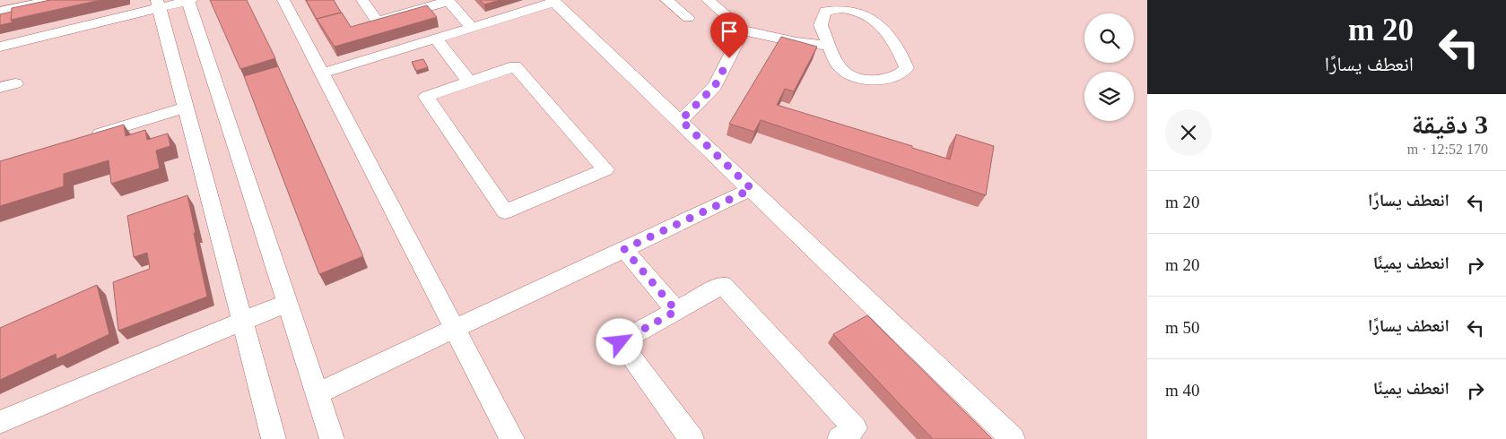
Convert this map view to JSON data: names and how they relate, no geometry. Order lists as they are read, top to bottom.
{
  "page": {
    "turn": ["20 m", "انعطف يسارًا"],
    "heading": ["3 دقيقة", "170 m · 12:52"],
    "list": [
      {
        "name": "انعطف يسارًا",
        "value": "20 m"
      },
      {
        "name": "انعطف يمينًا",
        "value": "20 m"
      },
      {
        "name": "انعطف يسارًا",
        "value": "50 m"
      },
      {
        "name": "انعطف يمينًا",
        "value": "40 m"
      }
    ]
  }
}
